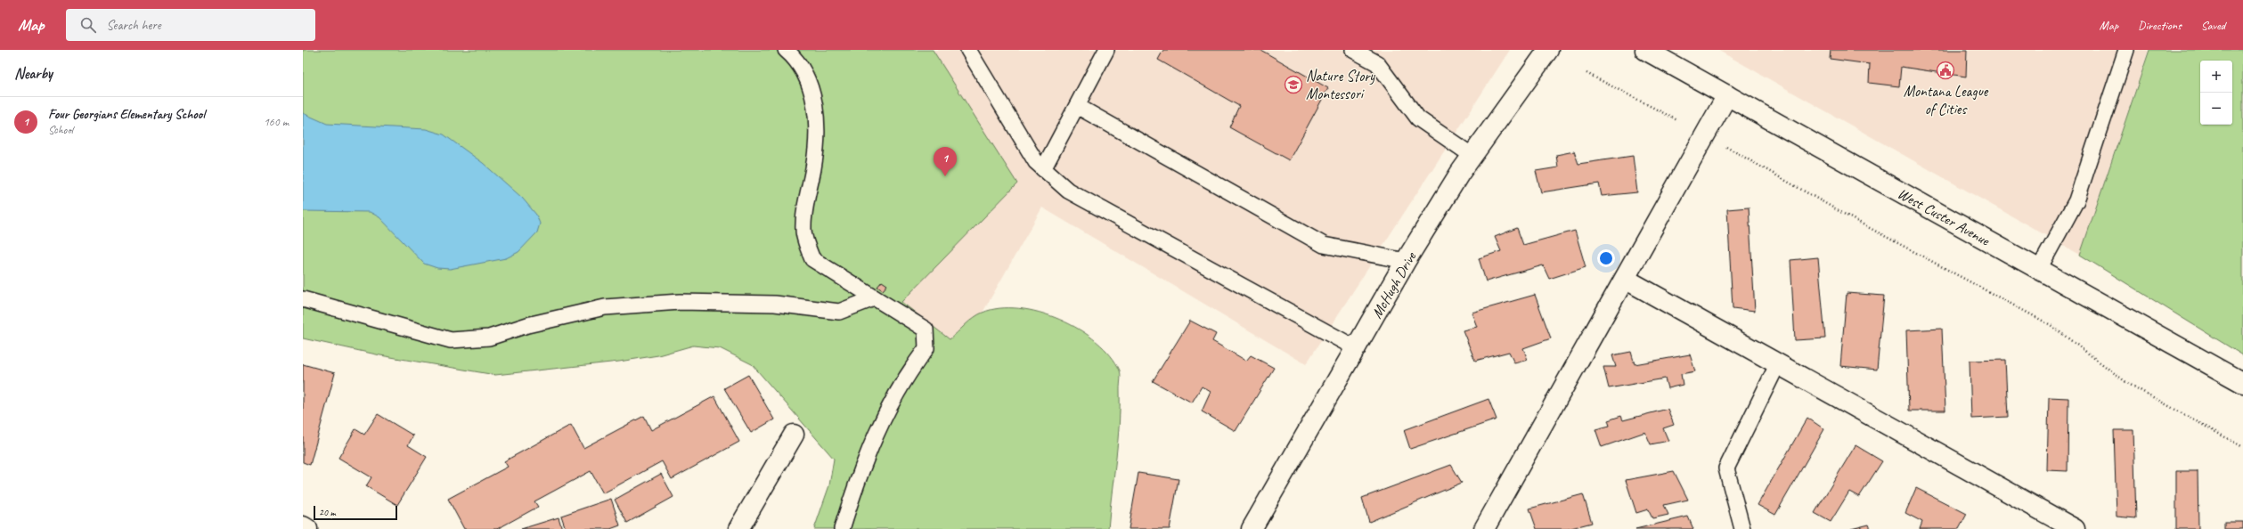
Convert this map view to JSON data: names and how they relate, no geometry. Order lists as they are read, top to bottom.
{
  "streets": {
    "street": ["West Custer Avenue", "McHugh Drive"]
  },
  "places": {
    "public building": ["Montana League of Cities"],
    "school or university": ["Nature Story Montessori"]
  },
  "scale_bar": "20 m",
  "page": {
    "header": "Map",
    "search": "Search here",
    "nav": ["Map", "Directions", "Saved"],
    "heading": "Nearby",
    "map_buttons": ["+", "−"],
    "list": [
      {
        "mark": "1",
        "name": "Four Georgians Elementary School",
        "note": "School",
        "value": "160 m"
      }
    ],
    "pins": "1",
    "scale": "20 m"
  }
}
